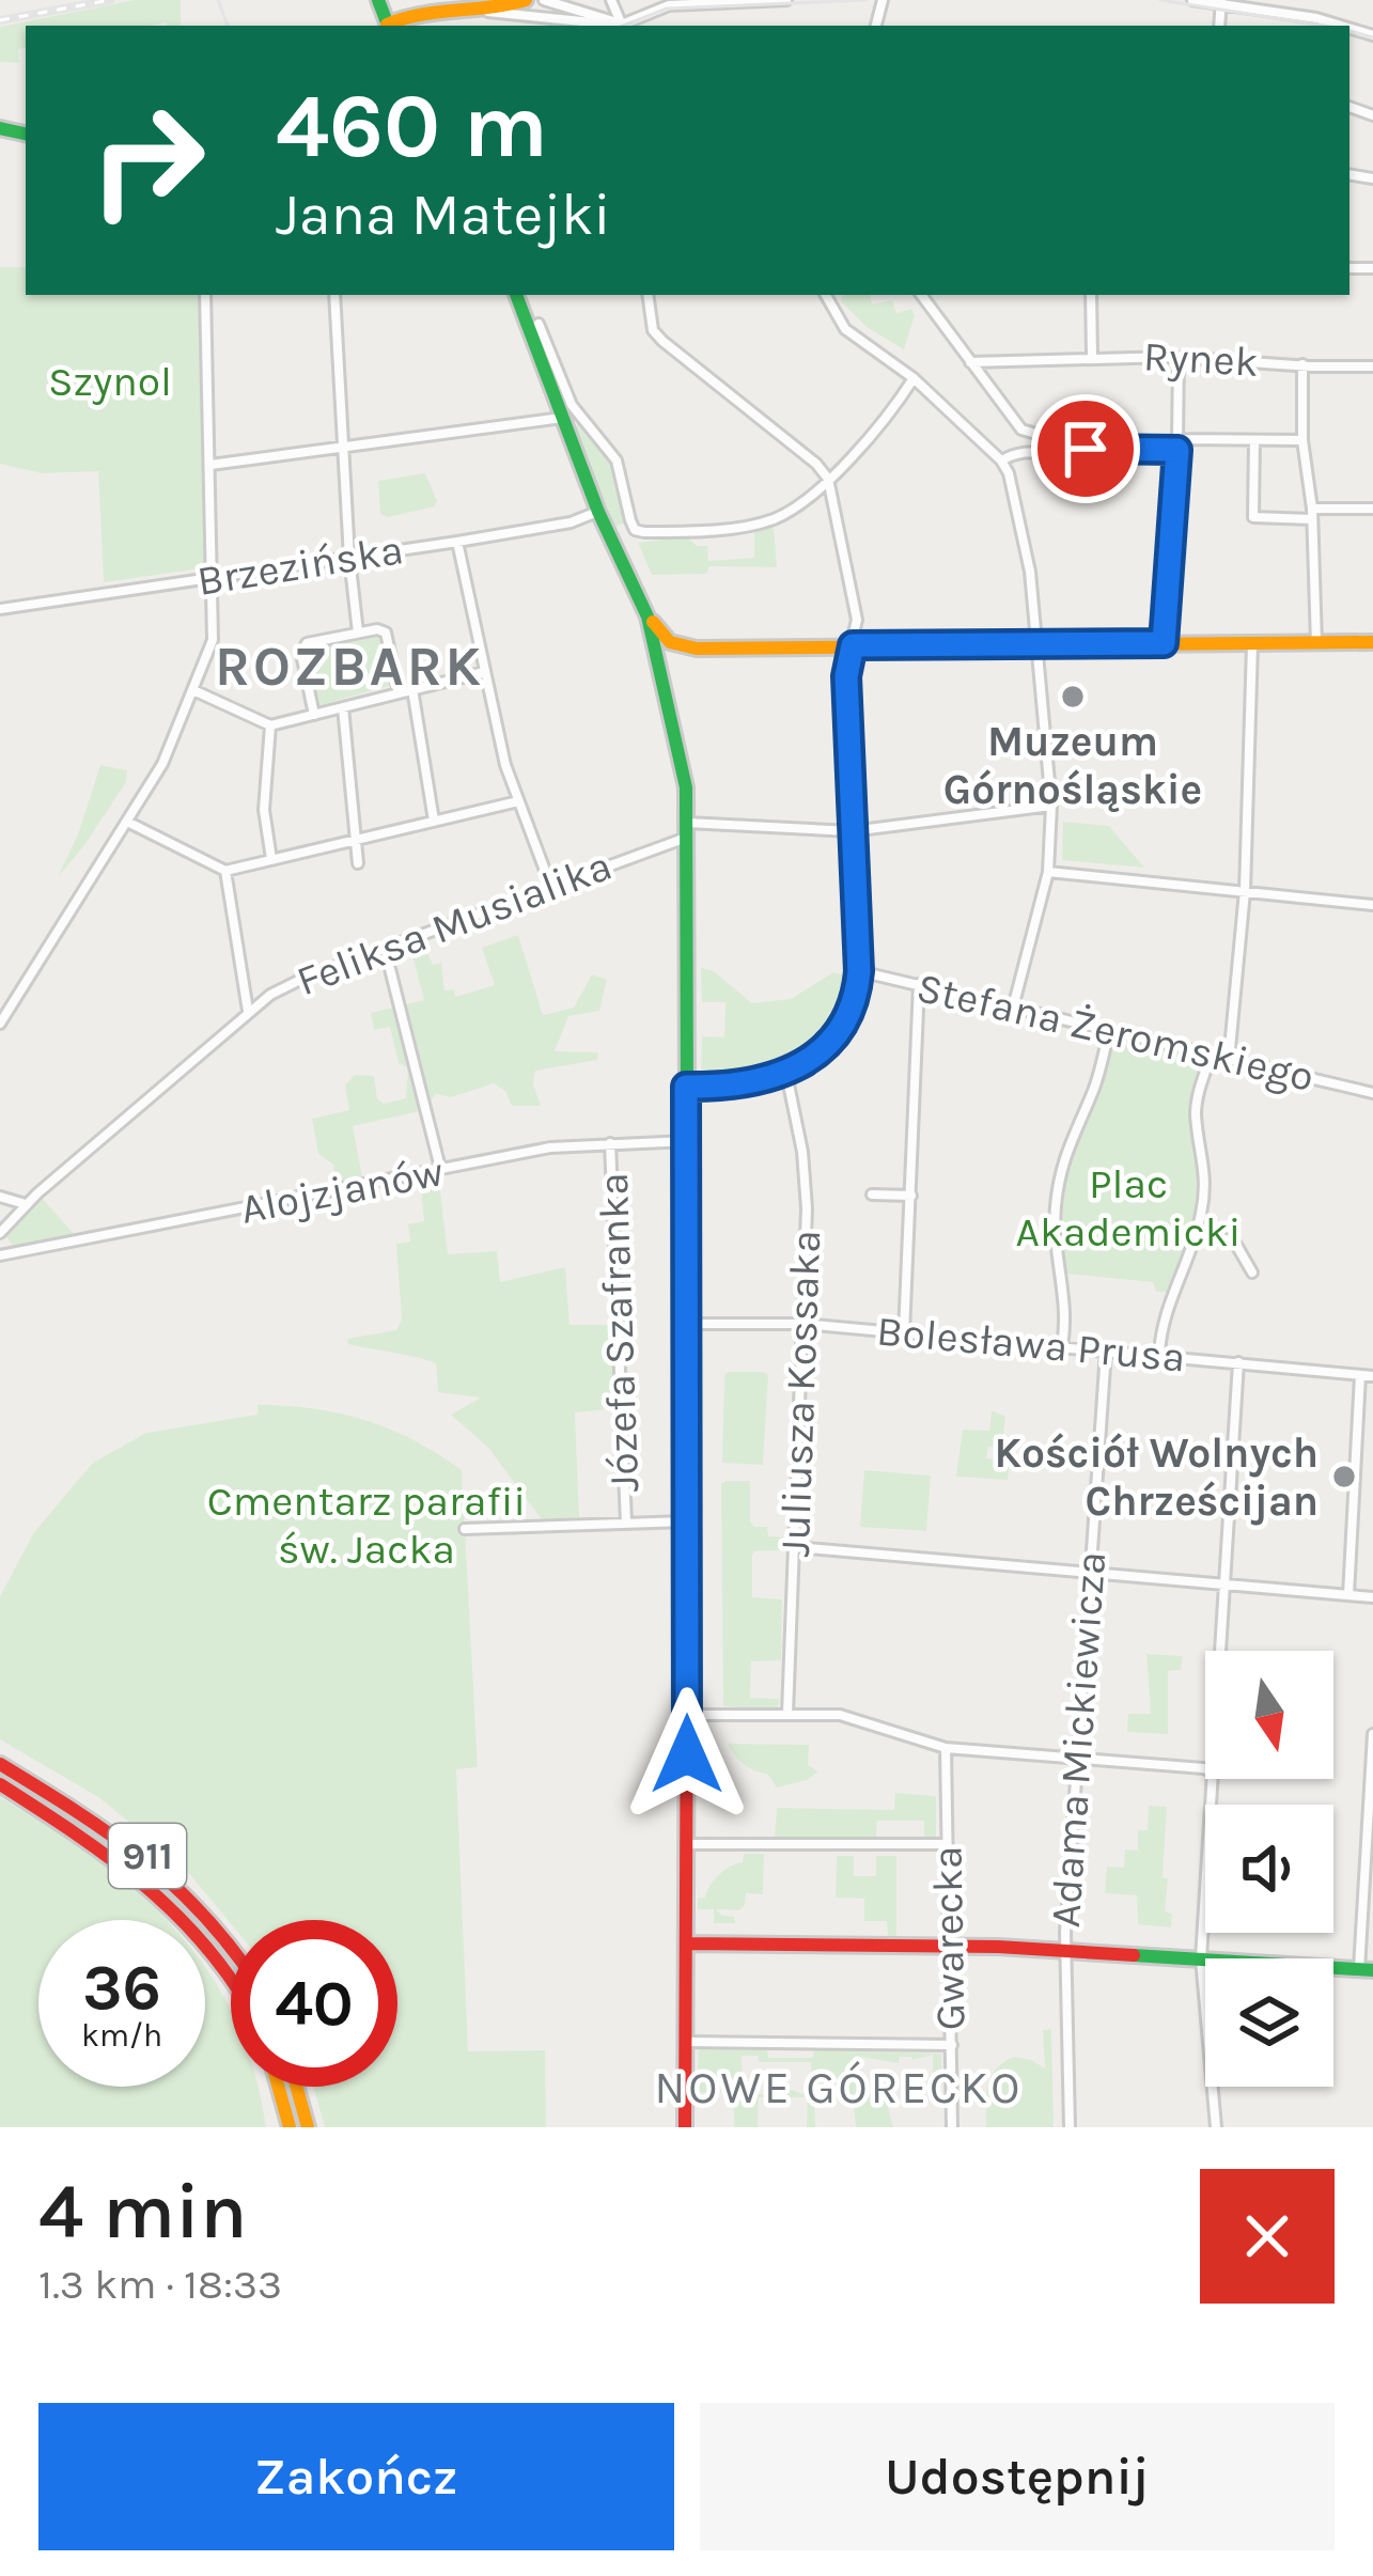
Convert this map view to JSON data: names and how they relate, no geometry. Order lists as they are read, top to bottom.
{
  "streets": {
    "street": [
      "Rynek",
      "Brzezińska",
      "Feliksa Musialika",
      "Stefana Żeromskiego",
      "Alojzjanów",
      "Józefa Szafranka",
      "Bolesława Prusa",
      "Juliusza Kossaka",
      "Adama Mickiewicza",
      "911",
      "Gwarecka"
    ]
  },
  "crossings": [
    ["Alojzjanów", "Józefa Szafranka"],
    ["Bolesława Prusa", "Juliusza Kossaka"],
    ["Bolesława Prusa", "Adama Mickiewicza"]
  ],
  "districts": ["ROZBARK", "NOWE GÓRECKO"],
  "parks": ["Szynol", "Plac Akademicki", "Cmentarz parafii św. Jacka"],
  "places": ["Muzeum Górnośląskie", "Kościół Wolnych Chrześcijan"],
  "north": "bottom",
  "page": {
    "turn": ["460 m", "Jana Matejki"],
    "speed": "36 km/h",
    "limit": "40",
    "heading": ["4 min", "1.3 km · 18:33"],
    "buttons": ["Zakończ", "Udostępnij"]
  }
}
